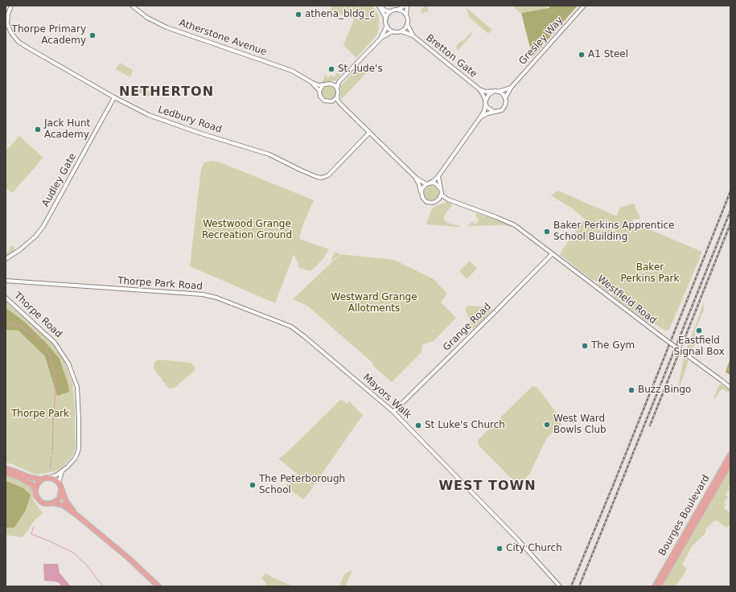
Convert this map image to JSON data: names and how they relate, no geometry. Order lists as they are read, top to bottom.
{
  "streets": {
    "main road": ["Bourges Boulevard"],
    "street": [
      "Atherstone Avenue",
      "Gresley Way",
      "Bretton Gate",
      "Ledbury Road",
      "Audley Gate",
      "Thorpe Park Road",
      "Westfield Road",
      "Thorpe Road",
      "Grange Road",
      "Mayors Walk"
    ]
  },
  "crossings": [
    ["Gresley Way", "Bretton Gate"],
    ["Ledbury Road", "Audley Gate"],
    ["Thorpe Park Road", "Mayors Walk"],
    ["Westfield Road", "Grange Road"],
    ["Grange Road", "Mayors Walk"]
  ],
  "districts": ["NETHERTON", "WEST TOWN"],
  "parks": [
    "Westwood Grange Recreation Ground",
    "Baker Perkins Park",
    "Westward Grange Allotments",
    "Thorpe Park"
  ],
  "places": [
    "athena_bldg_c",
    "Thorpe Primary Academy",
    "A1 Steel",
    "St. Jude's",
    "Jack Hunt Academy",
    "Baker Perkins Apprentice School Building",
    "Eastfield Signal Box",
    "The Gym",
    "Buzz Bingo",
    "West Ward Bowls Club",
    "St Luke's Church",
    "The Peterborough School",
    "City Church"
  ]
}
